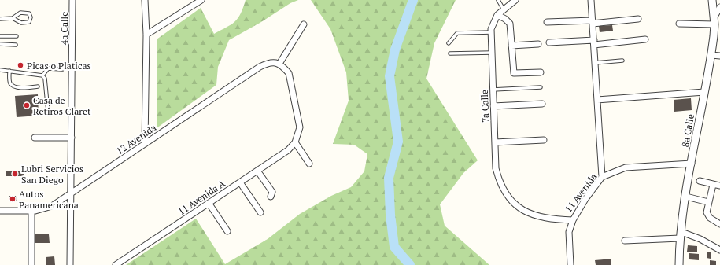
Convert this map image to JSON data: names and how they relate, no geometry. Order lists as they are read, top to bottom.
{
  "streets": {
    "street": [
      "4a Calle",
      "7a Calle",
      "8a Calle",
      "12 Avenida",
      "11 Avenida",
      "11 Avenida A"
    ]
  },
  "crossings": [
    ["4a Calle", "12 Avenida"],
    ["7a Calle", "11 Avenida"],
    ["8a Calle", "11 Avenida"]
  ],
  "places": [
    "Picas o Platicas",
    "Casa de Retiros Claret",
    "Lubri Servicios San Diego",
    "Autos Panamericana"
  ]
}
